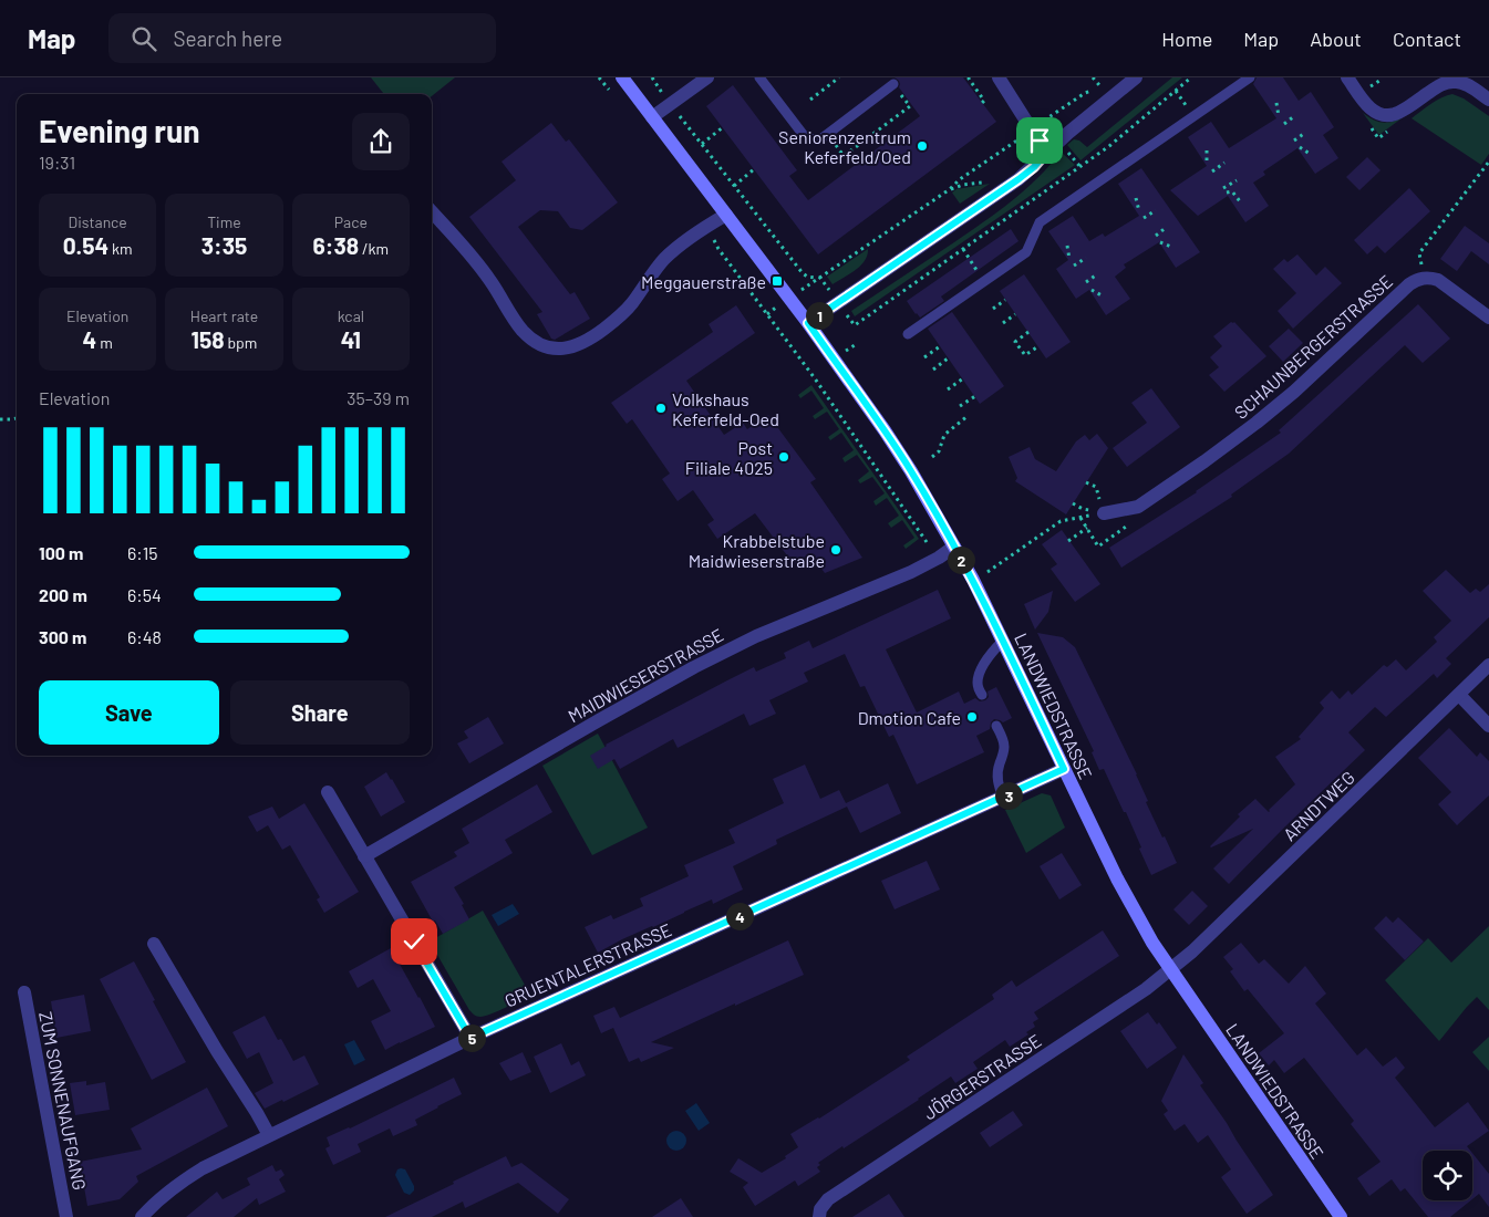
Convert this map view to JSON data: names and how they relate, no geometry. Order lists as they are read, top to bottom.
{
  "streets": {
    "main road": ["LANDWIEDSTRASSE"],
    "street": [
      "SCHAUNBERGERSTRASSE",
      "MAIDWIESERSTRASSE",
      "ARNDTWEG",
      "GRUENTALERSTRASSE",
      "JÖRGERSTRASSE",
      "ZUM SONNENAUFGANG"
    ]
  },
  "crossings": [
    ["MAIDWIESERSTRASSE", "LANDWIEDSTRASSE"],
    ["LANDWIEDSTRASSE", "ARNDTWEG"],
    ["LANDWIEDSTRASSE", "GRUENTALERSTRASSE"],
    ["LANDWIEDSTRASSE", "JÖRGERSTRASSE"],
    ["ARNDTWEG", "JÖRGERSTRASSE"]
  ],
  "places": {
    "other": [
      "Seniorenzentrum Keferfeld/Oed",
      "Volkshaus Keferfeld-Oed",
      "Post Filiale 4025",
      "Krabbelstube Maidwieserstraße",
      "Dmotion Cafe"
    ],
    "transit": ["Meggauerstraße"]
  },
  "page": {
    "header": "Map",
    "search": "Search here",
    "nav": [
      "Home",
      "Map",
      "About",
      "Contact"
    ],
    "heading": ["Evening run", "19:31"],
    "stats": [
      ["Distance", "0.54 km"],
      ["Time", "3:35"],
      ["Pace", "6:38 /km"],
      ["Elevation", "4 m"],
      ["Heart rate", "158 bpm"],
      ["kcal", "41"]
    ],
    "pins": [
      "1",
      "2",
      "3",
      "4",
      "5"
    ],
    "chart": ["Elevation", "35–39 m"],
    "list": [
      {
        "name": "100 m",
        "note": "6:15"
      },
      {
        "name": "200 m",
        "note": "6:54"
      },
      {
        "name": "300 m",
        "note": "6:48"
      }
    ],
    "buttons": ["Save", "Share"]
  }
}
